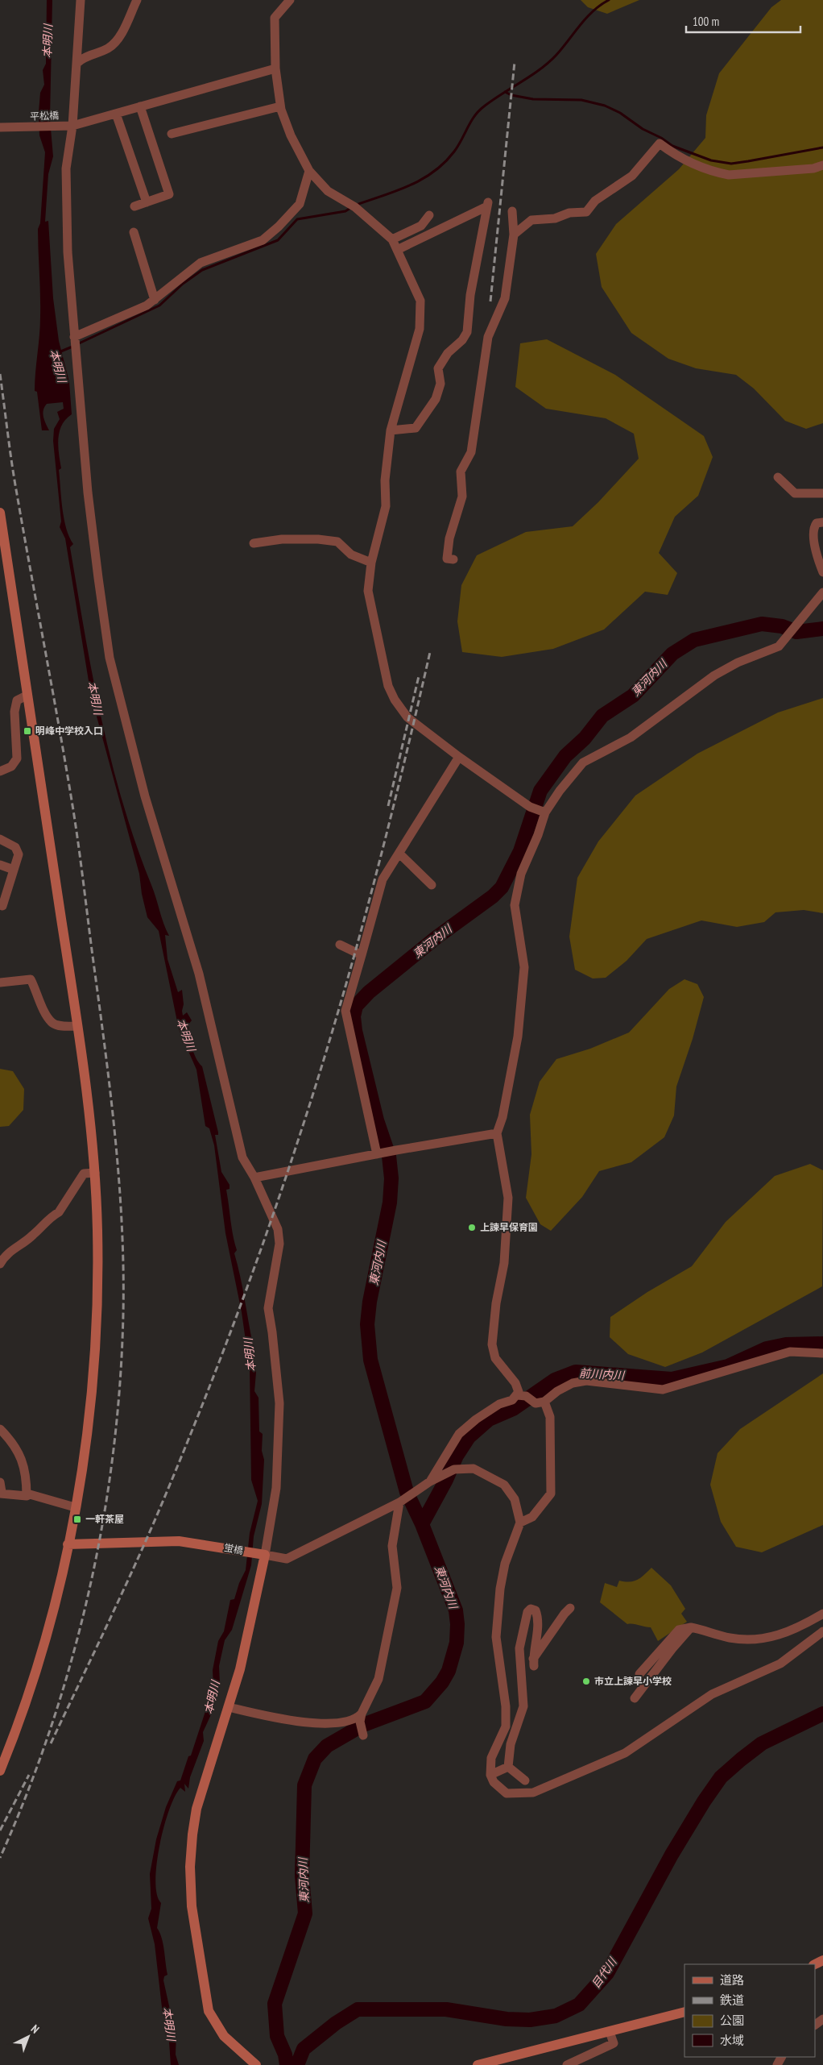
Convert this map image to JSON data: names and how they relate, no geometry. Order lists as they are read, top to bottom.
{
  "streets": {
    "street": ["平松橋", "蛍橋"]
  },
  "water": [
    "本明川",
    "東河内川",
    "前川内川",
    "目代川"
  ],
  "places": {
    "transit": ["明峰中学校入口", "一軒茶屋"],
    "other": ["上諫早保育園", "市立上諫早小学校"]
  },
  "legend": [
    "道路",
    "鉄道",
    "公園",
    "水域"
  ],
  "scale_bar": "100 m",
  "north": "top right"
}
